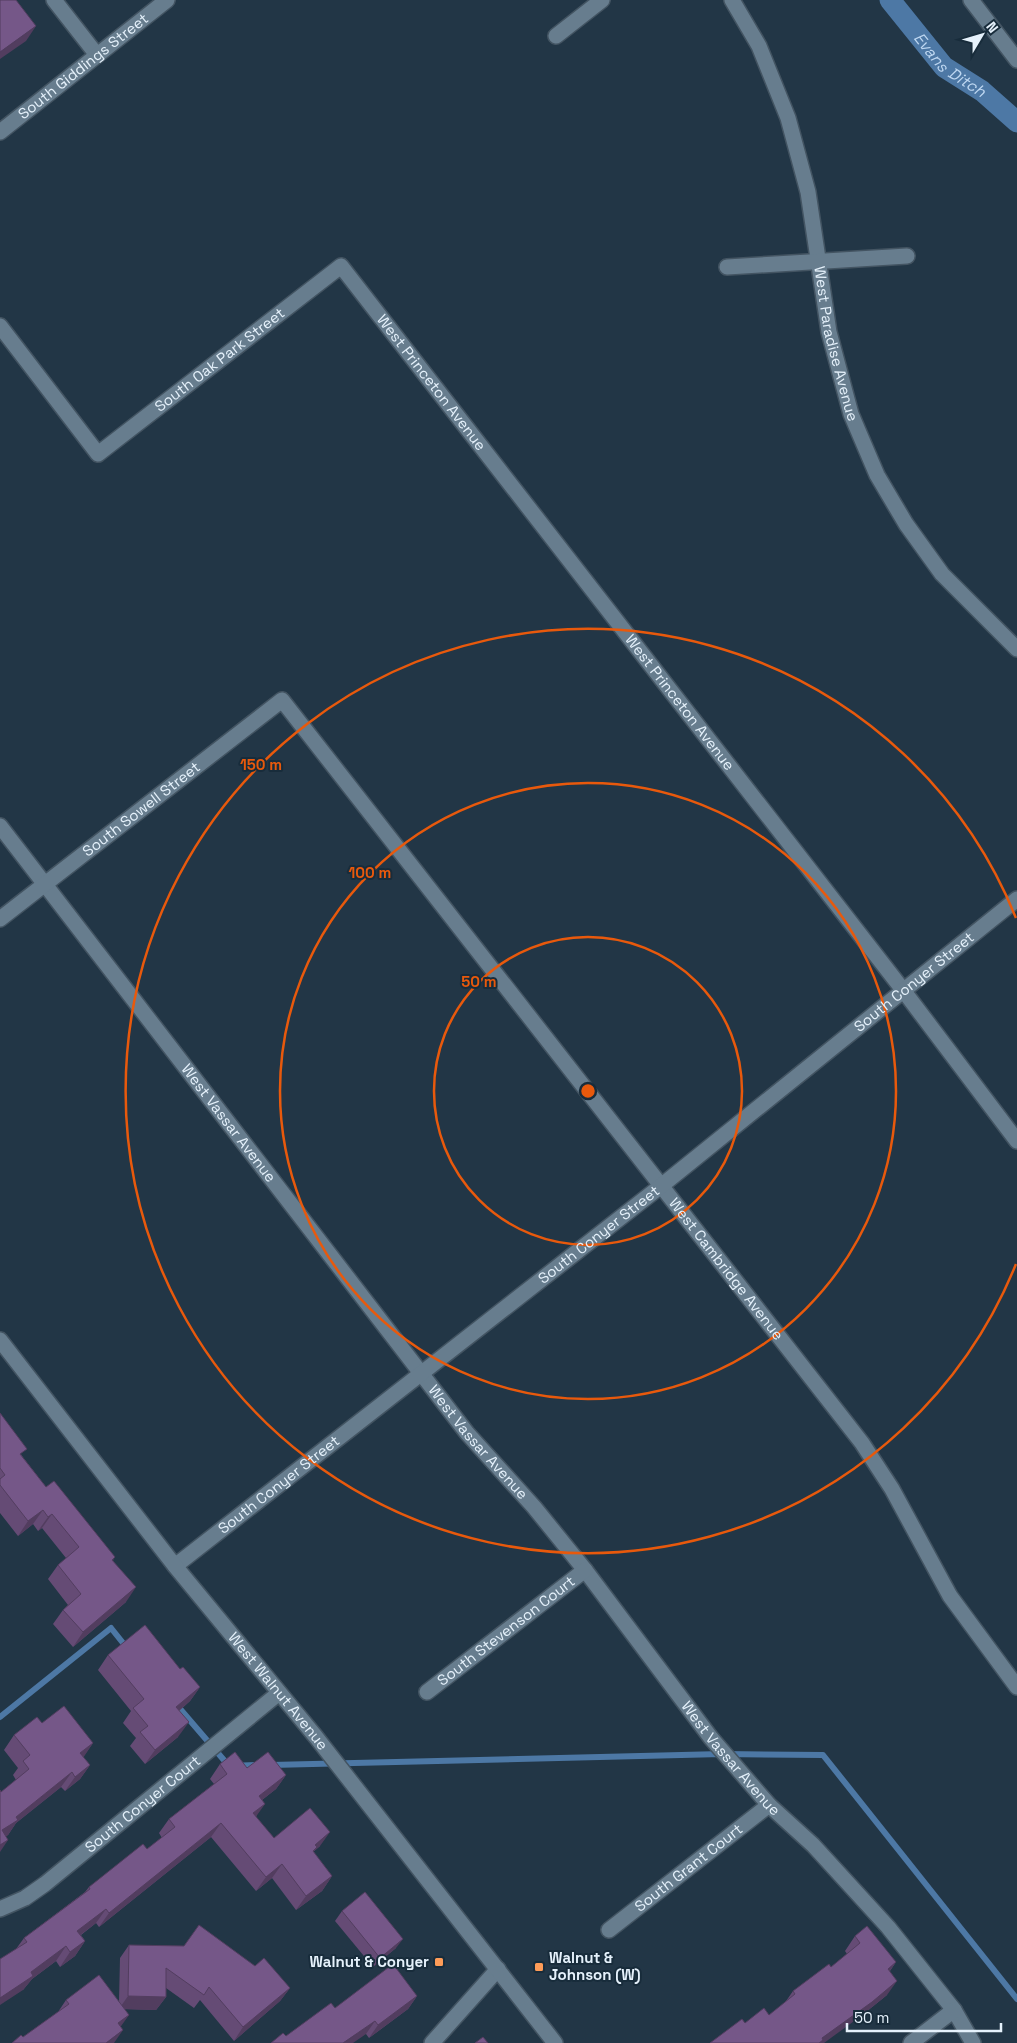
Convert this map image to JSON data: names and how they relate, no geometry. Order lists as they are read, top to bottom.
{
  "streets": {
    "street": [
      "South Giddings Street",
      "West Paradise Avenue",
      "South Oak Park Street",
      "West Princeton Avenue",
      "South Sowell Street",
      "South Conyer Street",
      "West Vassar Avenue",
      "West Cambridge Avenue",
      "South Stevenson Court",
      "West Walnut Avenue",
      "South Conyer Court",
      "South Grant Court"
    ]
  },
  "crossings": [
    ["South Oak Park Street", "West Princeton Avenue"],
    ["West Princeton Avenue", "South Conyer Street"],
    ["South Sowell Street", "West Vassar Avenue"],
    ["South Sowell Street", "West Cambridge Avenue"],
    ["South Conyer Street", "West Vassar Avenue"],
    ["South Conyer Street", "West Cambridge Avenue"],
    ["South Conyer Street", "West Walnut Avenue"],
    ["West Vassar Avenue", "South Stevenson Court"],
    ["West Vassar Avenue", "South Grant Court"],
    ["West Walnut Avenue", "South Conyer Court"]
  ],
  "water": ["Evans Ditch"],
  "places": {
    "transit": ["Walnut & Conyer", "Walnut & Johnson (W)"]
  },
  "scale_bar": "50 m",
  "north": "top right",
  "rings": ["150 m", "100 m", "50 m"]
}
